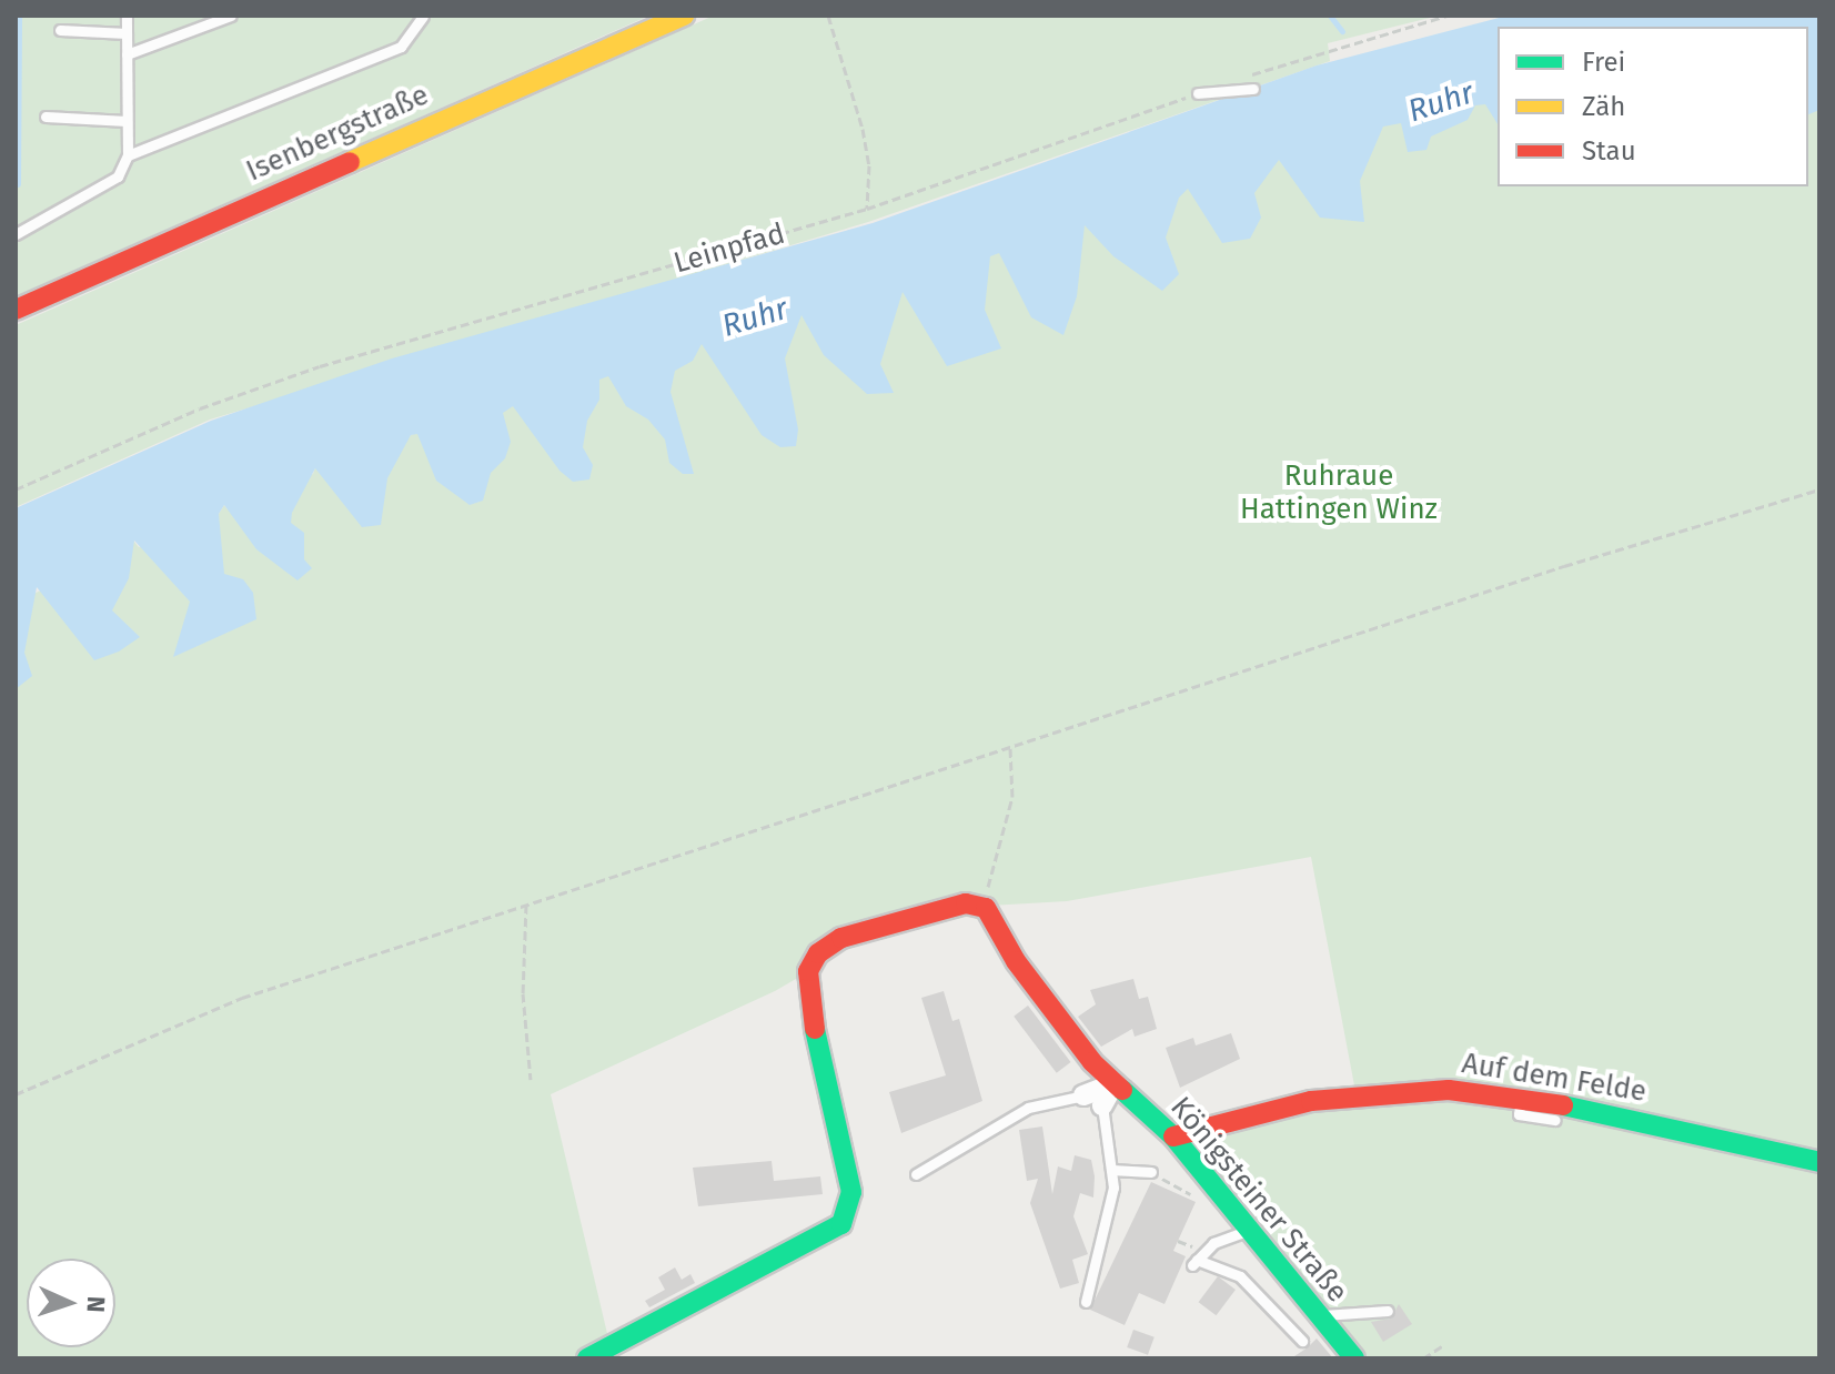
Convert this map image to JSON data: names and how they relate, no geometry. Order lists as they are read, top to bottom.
{
  "streets": {
    "street": ["Isenbergstraße", "Auf dem Felde", "Königsteiner Straße"],
    "path": ["Leinpfad"]
  },
  "crossings": [
    ["Auf dem Felde", "Königsteiner Straße"]
  ],
  "water": ["Ruhr"],
  "parks": ["Ruhraue Hattingen Winz"],
  "legend": ["Frei", "Zäh", "Stau"],
  "north": "right"
}
